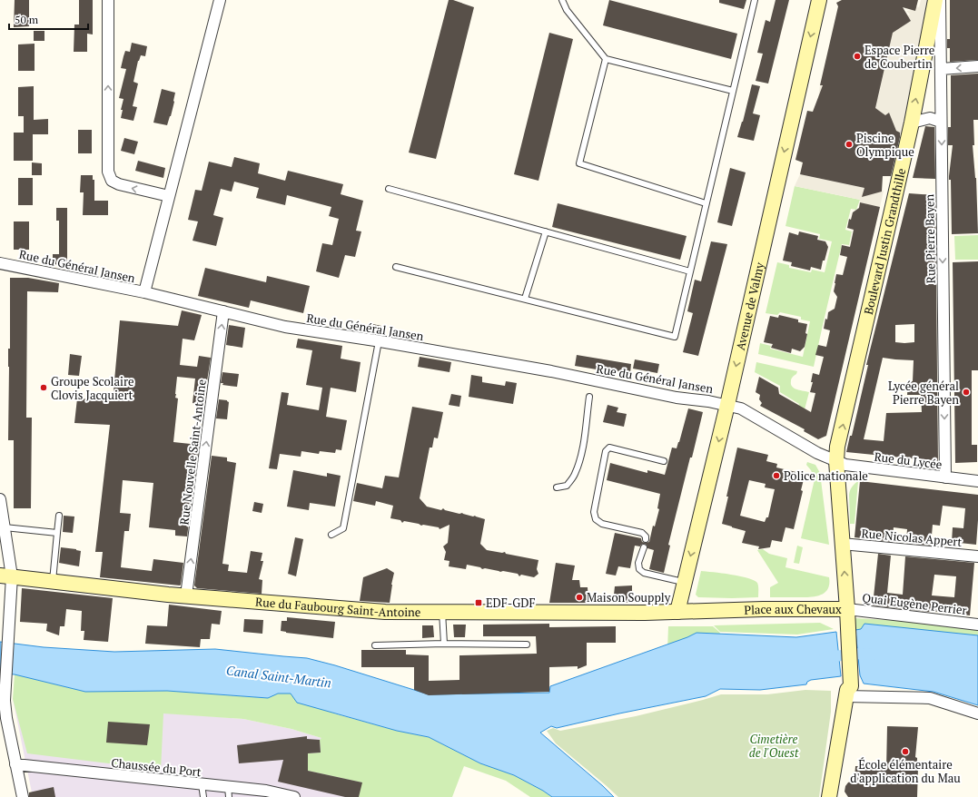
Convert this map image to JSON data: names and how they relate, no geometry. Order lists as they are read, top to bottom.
{
  "streets": {
    "main road": [
      "Boulevard Justin Grandthille",
      "Avenue de Valmy",
      "Rue du Faubourg Saint-Antoine",
      "Place aux Chevaux"
    ],
    "street": [
      "Rue Pierre Bayen",
      "Rue du Général Jansen",
      "Rue Nouvelle Saint-Antoine",
      "Rue du Lycée",
      "Rue Nicolas Appert",
      "Quai Eugène Perrier",
      "Chaussée du Port"
    ]
  },
  "crossings": [
    ["Rue Pierre Bayen", "Rue du Lycée"],
    ["Boulevard Justin Grandthille", "Rue du Général Jansen"],
    ["Boulevard Justin Grandthille", "Rue du Lycée"],
    ["Boulevard Justin Grandthille", "Place aux Chevaux"],
    ["Rue du Général Jansen", "Avenue de Valmy"],
    ["Rue du Général Jansen", "Rue Nouvelle Saint-Antoine"],
    ["Rue du Général Jansen", "Rue du Lycée"],
    ["Rue du Général Jansen", "Place aux Chevaux"],
    ["Avenue de Valmy", "Rue du Faubourg Saint-Antoine"],
    ["Avenue de Valmy", "Place aux Chevaux"],
    ["Rue Nouvelle Saint-Antoine", "Rue du Faubourg Saint-Antoine"],
    ["Rue du Lycée", "Place aux Chevaux"],
    ["Rue Nicolas Appert", "Place aux Chevaux"],
    ["Quai Eugène Perrier", "Place aux Chevaux"],
    ["Rue du Faubourg Saint-Antoine", "Place aux Chevaux"]
  ],
  "one_way": [
    "Rue Pierre Bayen",
    "Boulevard Justin Grandthille",
    "Avenue de Valmy",
    "Rue Nouvelle Saint-Antoine"
  ],
  "water": ["Canal Saint-Martin"],
  "parks": ["Cimetière de l'Ouest"],
  "places": {
    "other": [
      "Espace Pierre de Coubertin",
      "Piscine Olympique",
      "Groupe Scolaire Clovis Jacquiert",
      "Lycée général Pierre Bayen",
      "Police nationale",
      "Maison Soupply",
      "École élémentaire d'application du Mau"
    ],
    "transit": ["EDF-GDF"]
  },
  "scale_bar": "50 m"
}
